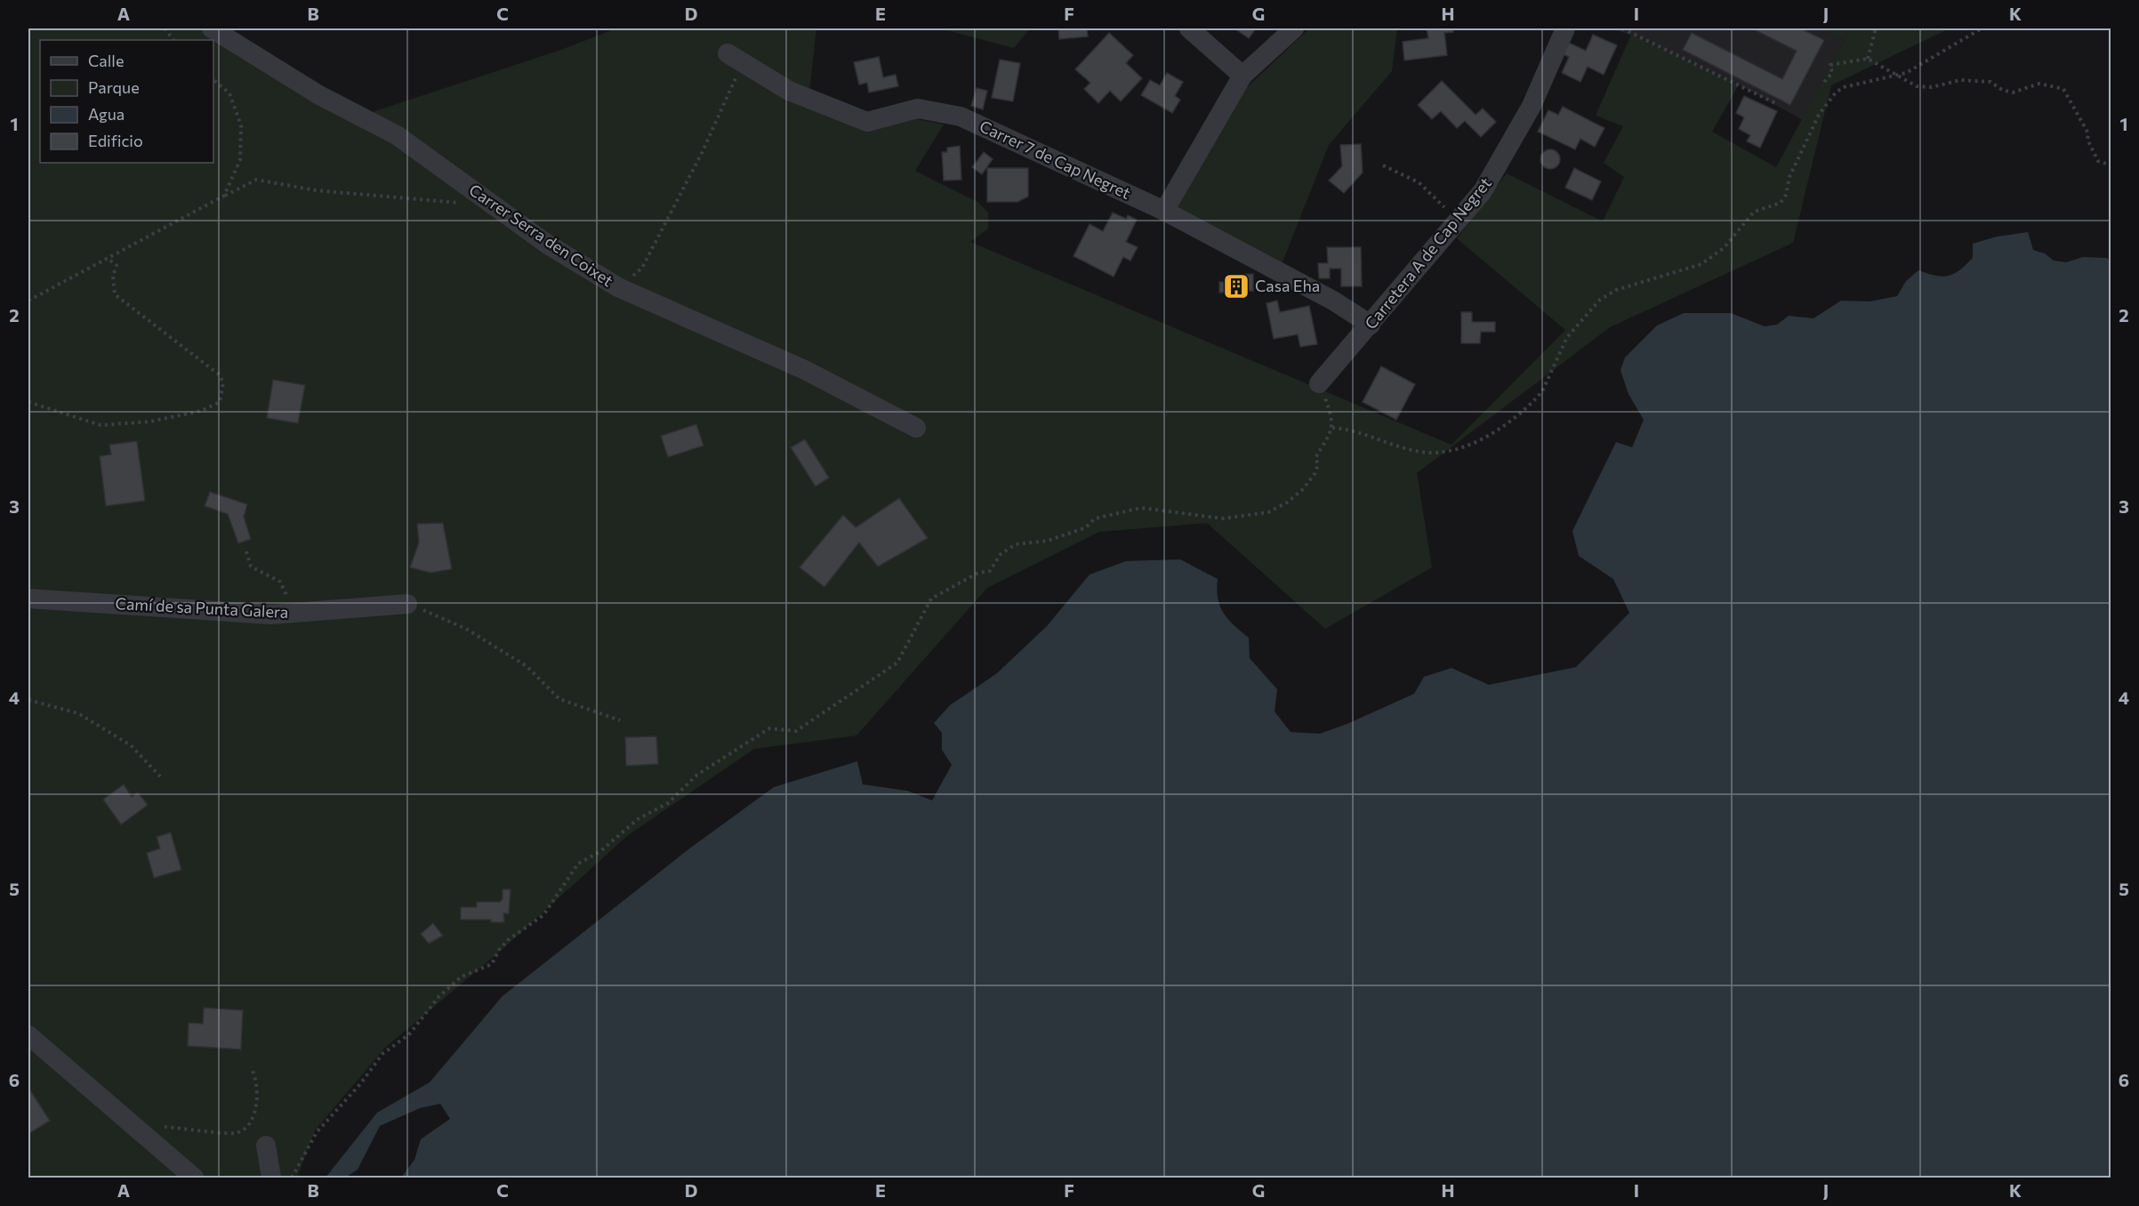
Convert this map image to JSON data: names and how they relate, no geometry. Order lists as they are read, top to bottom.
{
  "streets": {
    "street": [
      "Carrer 7 de Cap Negret",
      "Carrer Serra den Coixet",
      "Carretera A de Cap Negret",
      "Camí de sa Punta Galera"
    ]
  },
  "crossings": [
    ["Carrer 7 de Cap Negret", "Carretera A de Cap Negret"]
  ],
  "places": {
    "building": ["Casa Eha"]
  },
  "legend": [
    "Calle",
    "Parque",
    "Agua",
    "Edificio"
  ],
  "grid": {
    "columns": [
      "A",
      "B",
      "C",
      "D",
      "E",
      "F",
      "G",
      "H",
      "I",
      "J",
      "K"
    ],
    "rows": [
      "1",
      "2",
      "3",
      "4",
      "5",
      "6"
    ]
  }
}
